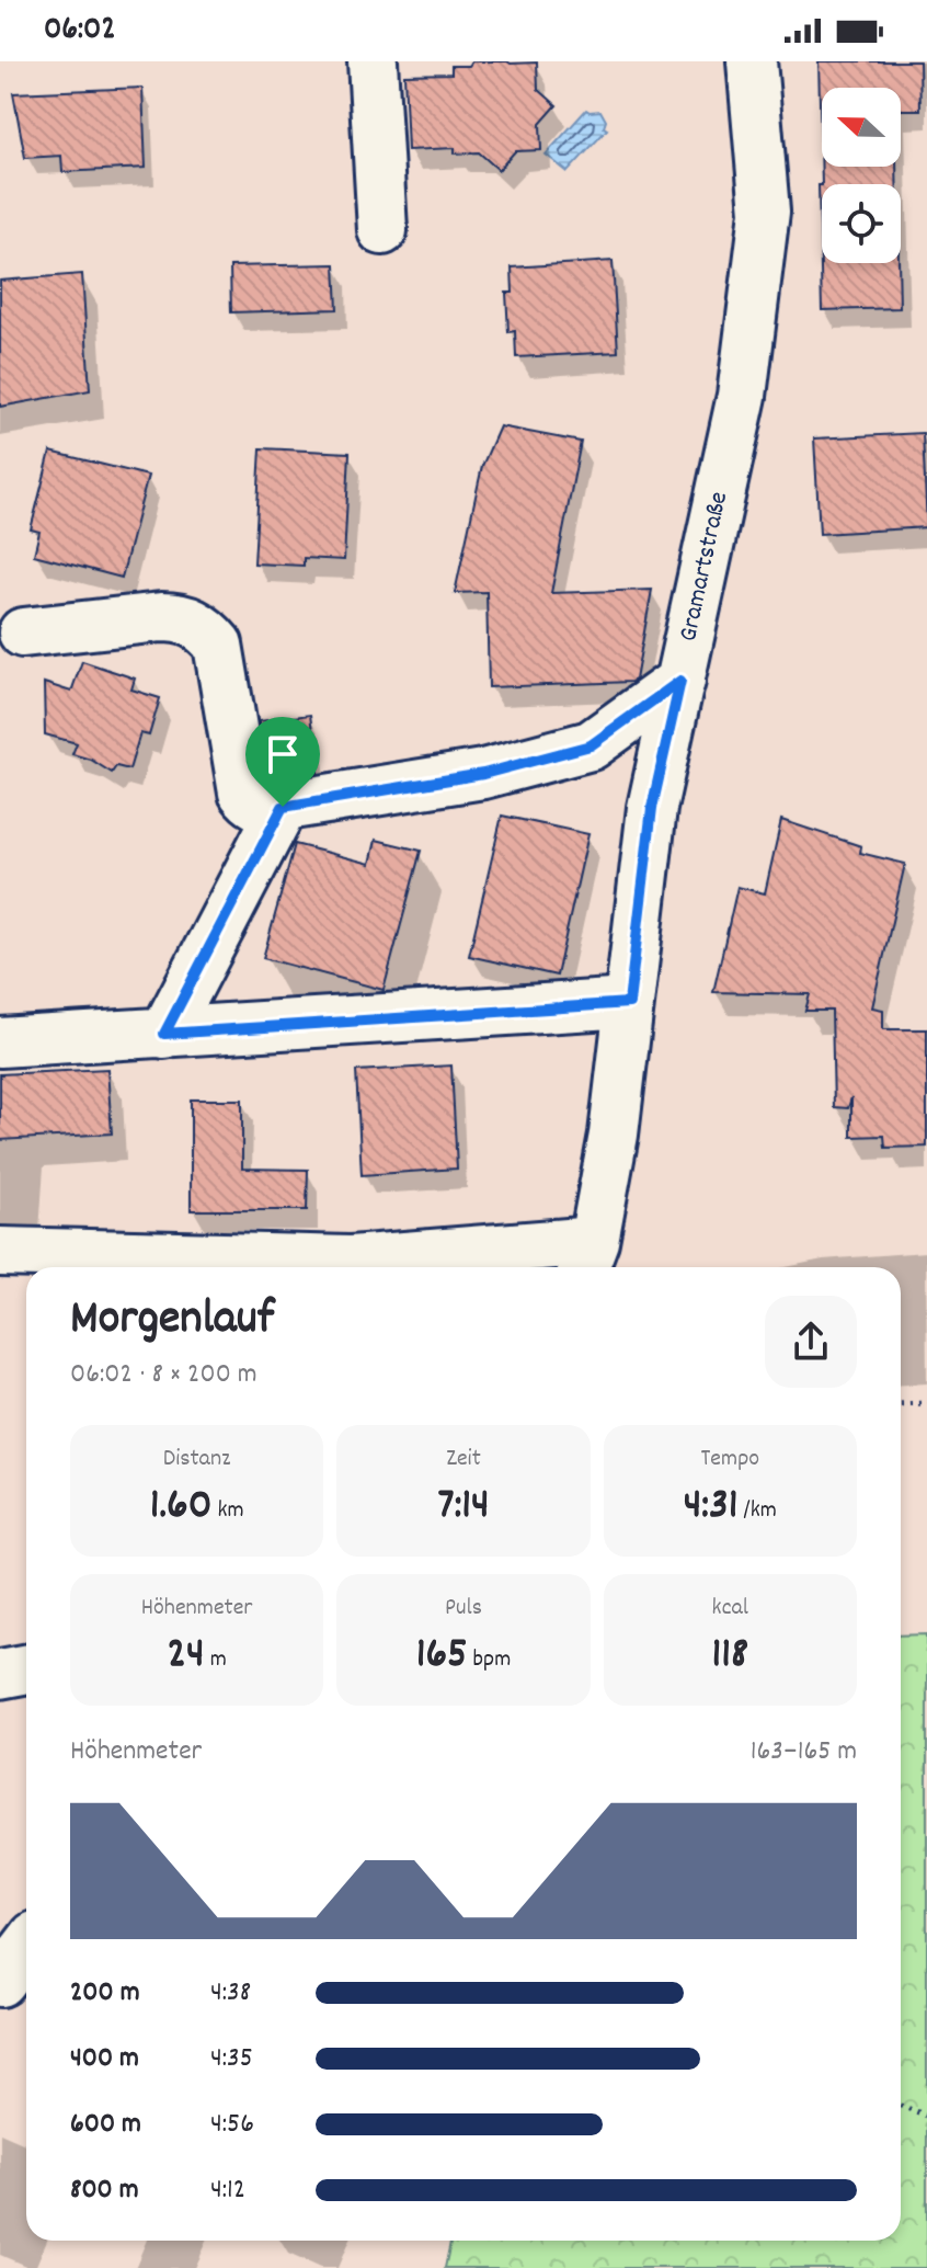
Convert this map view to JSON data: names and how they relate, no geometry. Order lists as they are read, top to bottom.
{
  "streets": {
    "street": ["Gramartstraße"]
  },
  "north": "left",
  "page": {
    "status": "06:02",
    "heading": ["Morgenlauf", "06:02 · 8 × 200 m"],
    "stats": [
      ["Distanz", "1.60 km"],
      ["Zeit", "7:14"],
      ["Tempo", "4:31 /km"],
      ["Höhenmeter", "24 m"],
      ["Puls", "165 bpm"],
      ["kcal", "118"]
    ],
    "chart": ["Höhenmeter", "163–165 m"],
    "list": [
      {
        "name": "200 m",
        "note": "4:38"
      },
      {
        "name": "400 m",
        "note": "4:35"
      },
      {
        "name": "600 m",
        "note": "4:56"
      },
      {
        "name": "800 m",
        "note": "4:12"
      }
    ]
  }
}
